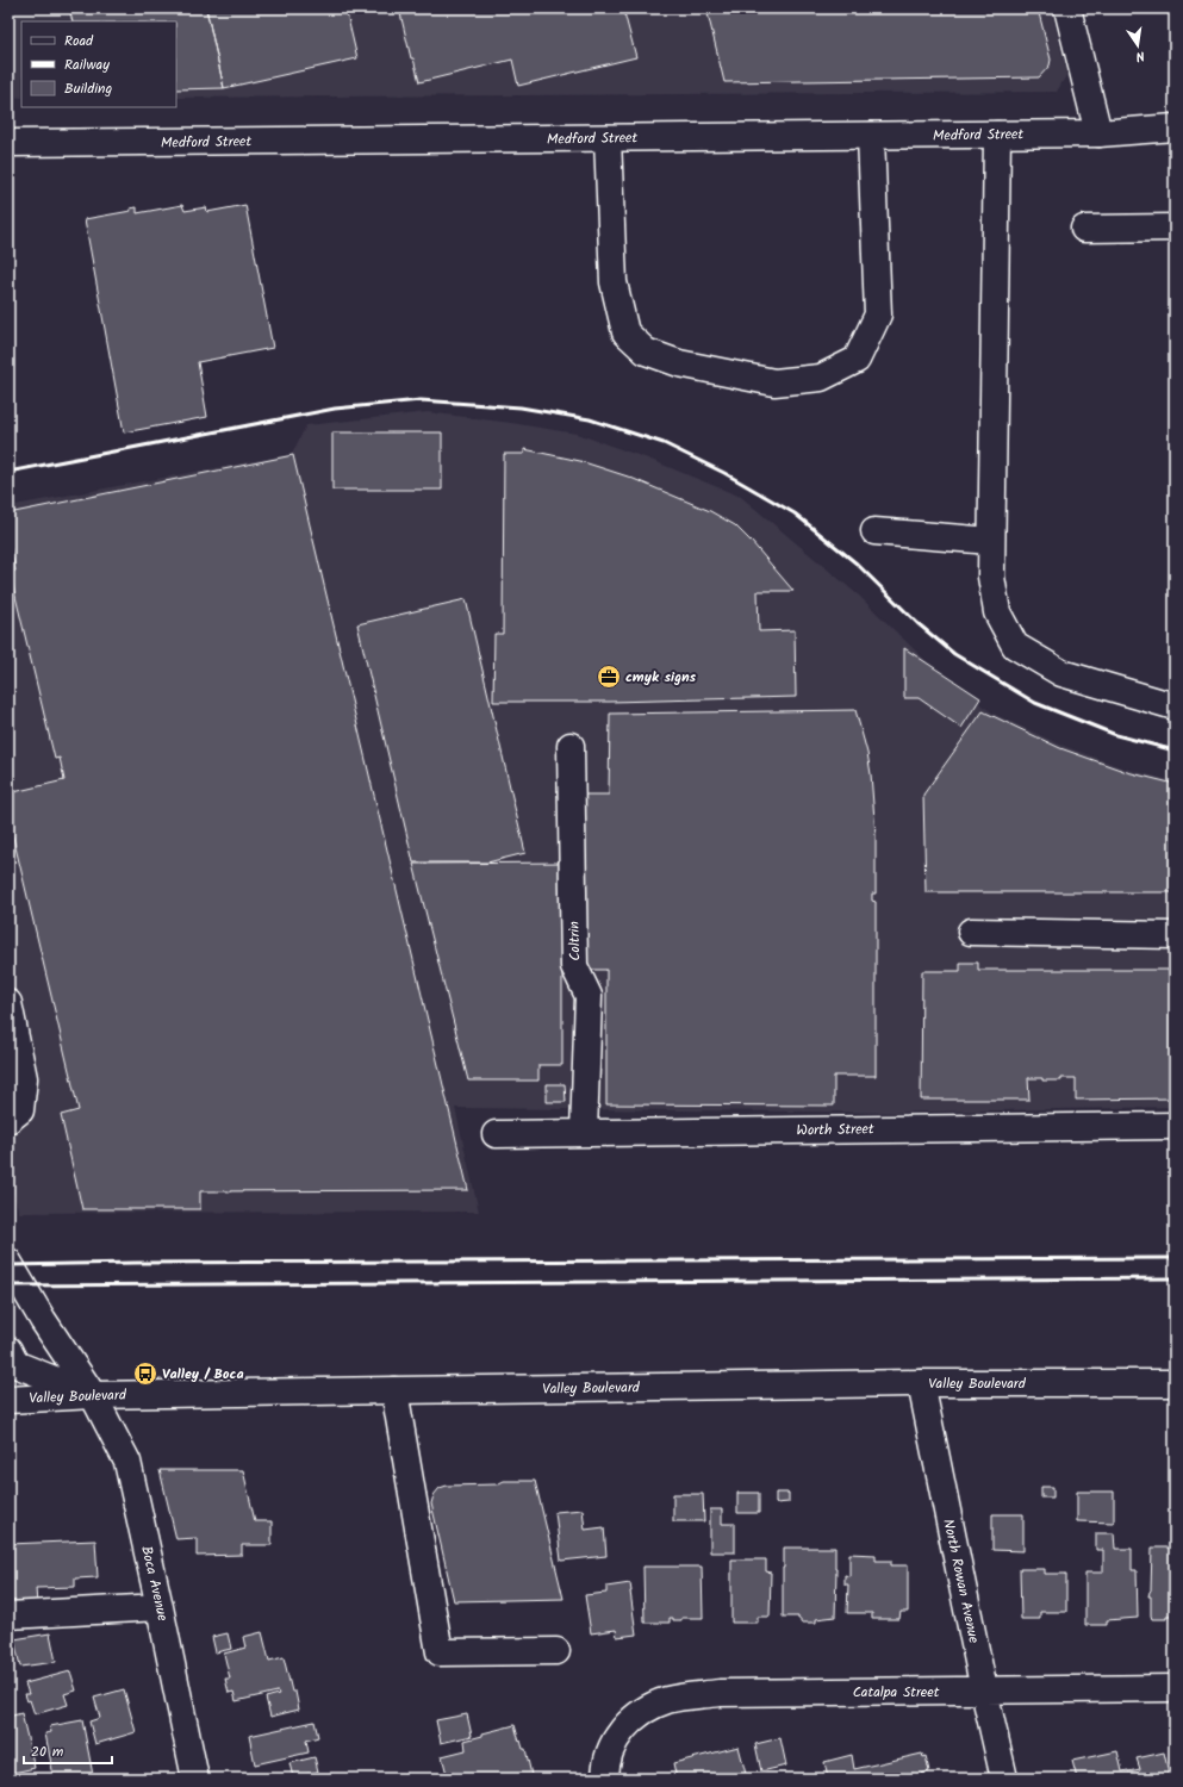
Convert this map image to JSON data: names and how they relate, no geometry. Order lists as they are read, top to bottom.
{
  "streets": {
    "street": [
      "Medford Street",
      "Coltrin",
      "Worth Street",
      "Valley Boulevard",
      "North Rowan Avenue",
      "Boca Avenue",
      "Catalpa Street"
    ]
  },
  "crossings": [
    ["Coltrin", "Worth Street"],
    ["Valley Boulevard", "North Rowan Avenue"],
    ["Valley Boulevard", "Boca Avenue"],
    ["North Rowan Avenue", "Catalpa Street"]
  ],
  "places": {
    "office": ["cmyk signs"],
    "bus stop": ["Valley / Boca"]
  },
  "legend": ["Road", "Railway", "Building"],
  "scale_bar": "20 m",
  "north": "bottom"
}
